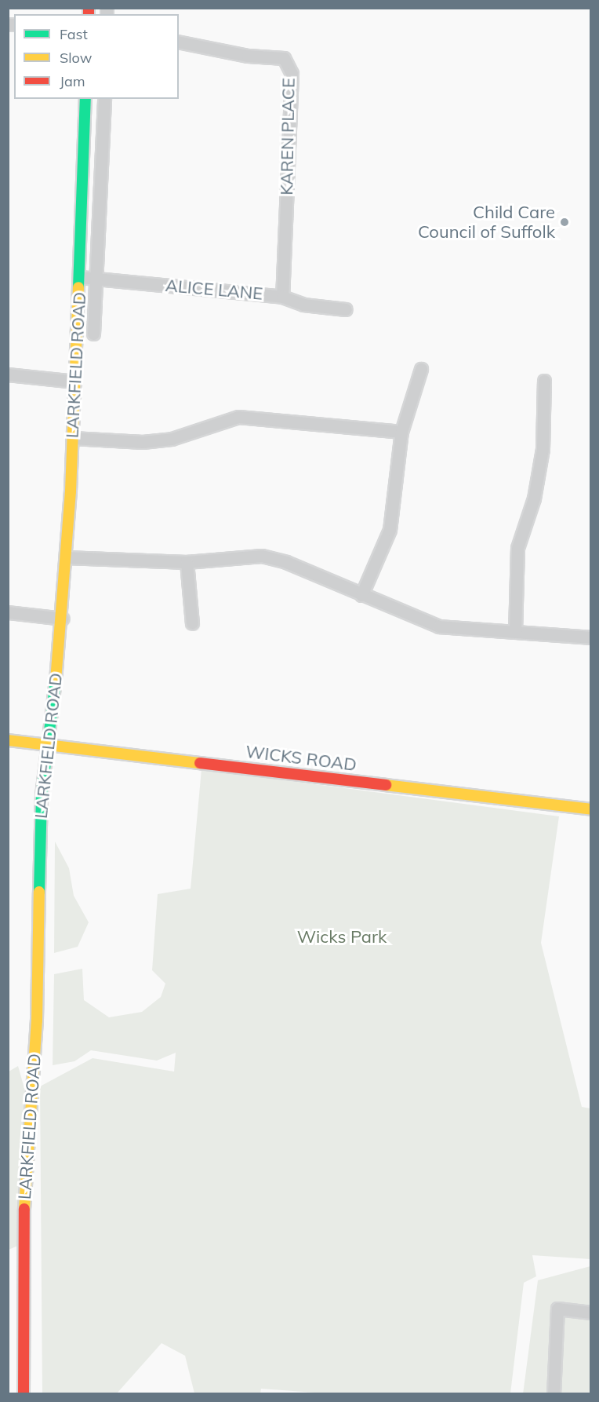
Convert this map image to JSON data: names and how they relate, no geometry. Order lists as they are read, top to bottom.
{
  "streets": {
    "main road": ["LARKFIELD ROAD", "WICKS ROAD"],
    "street": ["KAREN PLACE", "ALICE LANE"]
  },
  "crossings": [
    ["KAREN PLACE", "ALICE LANE"],
    ["ALICE LANE", "LARKFIELD ROAD"],
    ["LARKFIELD ROAD", "WICKS ROAD"]
  ],
  "parks": ["Wicks Park"],
  "places": ["Child Care Council of Suffolk"],
  "legend": ["Fast", "Slow", "Jam"]
}
